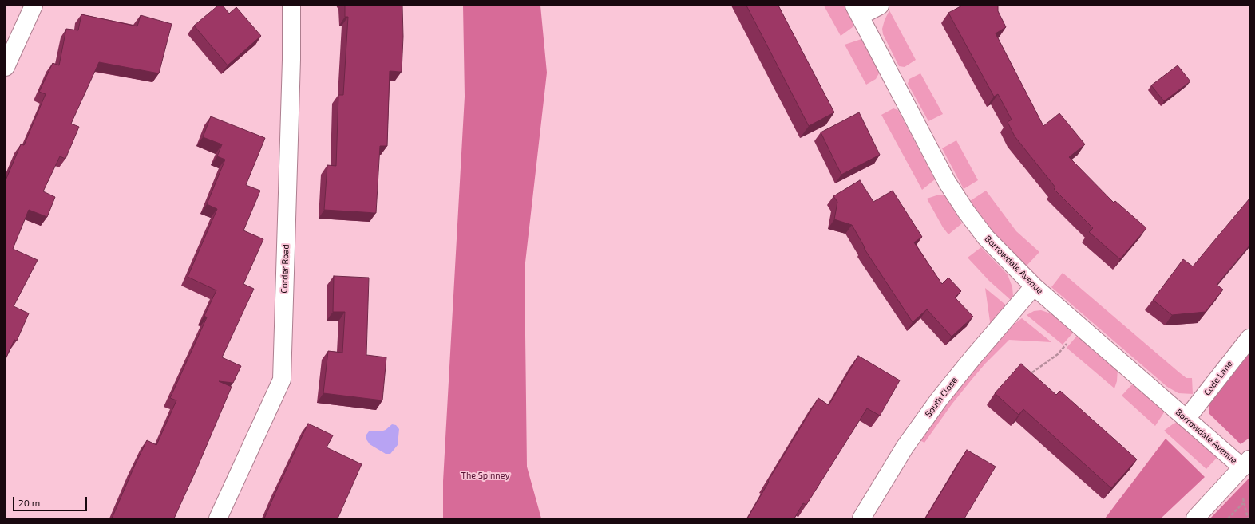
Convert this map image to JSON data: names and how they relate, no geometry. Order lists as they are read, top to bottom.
{
  "streets": {
    "street": [
      "Borrowdale Avenue",
      "Corder Road",
      "Code Lane",
      "South Close"
    ]
  },
  "crossings": [
    ["Borrowdale Avenue", "Code Lane"],
    ["Borrowdale Avenue", "South Close"]
  ],
  "parks": ["The Spinney"],
  "scale_bar": "20 m"
}
